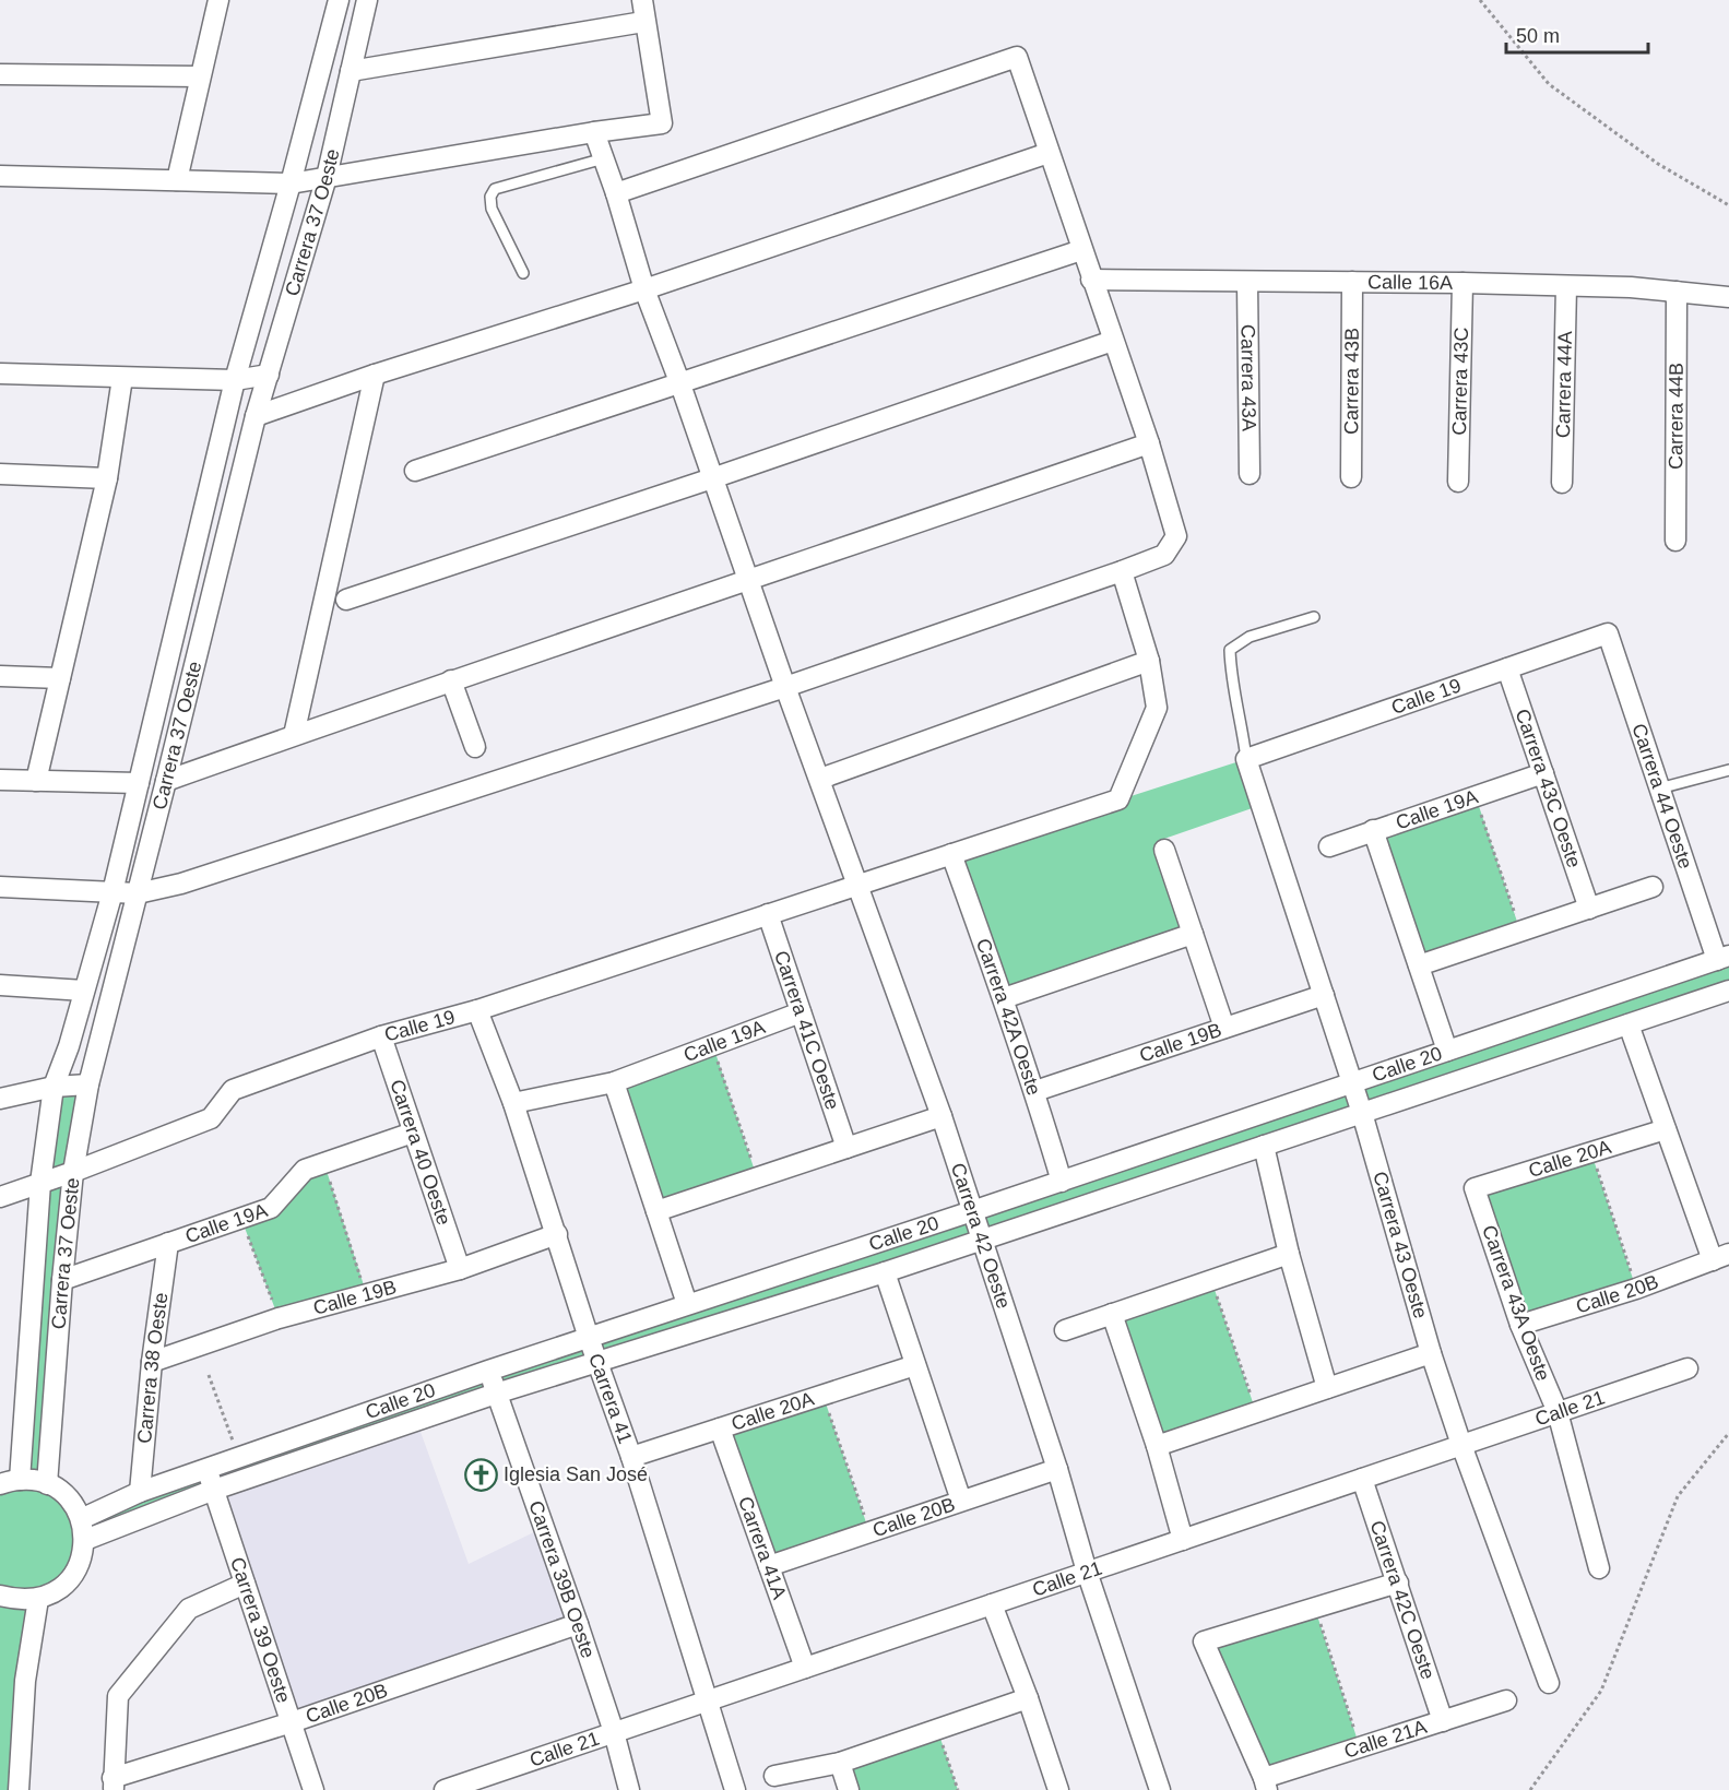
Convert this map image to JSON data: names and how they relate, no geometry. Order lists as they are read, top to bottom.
{
  "streets": {
    "street": [
      "Carrera 37 Oeste",
      "Calle 16A",
      "Carrera 43A",
      "Carrera 43B",
      "Carrera 43C",
      "Carrera 44A",
      "Carrera 44B",
      "Calle 19",
      "Carrera 43C Oeste",
      "Carrera 44 Oeste",
      "Calle 19A",
      "Carrera 42A Oeste",
      "Carrera 41C Oeste",
      "Calle 19B",
      "Calle 20",
      "Carrera 40 Oeste",
      "Calle 20A",
      "Carrera 42 Oeste",
      "Carrera 43 Oeste",
      "Calle 20B",
      "Carrera 43A Oeste",
      "Carrera 38 Oeste",
      "Carrera 41",
      "Calle 21",
      "Carrera 41A",
      "Carrera 39B Oeste",
      "Carrera 42C Oeste",
      "Carrera 39 Oeste",
      "Calle 21A"
    ]
  },
  "crossings": [
    ["Carrera 37 Oeste", "Calle 19"],
    ["Carrera 37 Oeste", "Calle 19A"],
    ["Calle 16A", "Carrera 43A"],
    ["Calle 16A", "Carrera 43B"],
    ["Calle 16A", "Carrera 43C"],
    ["Calle 16A", "Carrera 44A"],
    ["Calle 16A", "Carrera 44B"],
    ["Calle 19", "Carrera 43C Oeste"],
    ["Calle 19", "Carrera 44 Oeste"],
    ["Calle 19", "Carrera 42A Oeste"],
    ["Calle 19", "Carrera 41C Oeste"],
    ["Calle 19", "Carrera 40 Oeste"],
    ["Calle 19", "Carrera 42 Oeste"],
    ["Calle 19", "Carrera 43 Oeste"],
    ["Calle 19", "Carrera 41"],
    ["Carrera 43C Oeste", "Calle 19A"],
    ["Carrera 44 Oeste", "Calle 20"],
    ["Calle 19A", "Carrera 41C Oeste"],
    ["Calle 19A", "Carrera 40 Oeste"],
    ["Calle 19A", "Carrera 38 Oeste"],
    ["Calle 19A", "Carrera 41"],
    ["Carrera 42A Oeste", "Calle 19B"],
    ["Carrera 42A Oeste", "Calle 20"],
    ["Calle 19B", "Carrera 40 Oeste"],
    ["Calle 19B", "Carrera 43 Oeste"],
    ["Calle 19B", "Carrera 38 Oeste"],
    ["Calle 19B", "Carrera 41"],
    ["Calle 20", "Carrera 42 Oeste"],
    ["Calle 20", "Carrera 43 Oeste"],
    ["Calle 20", "Carrera 38 Oeste"],
    ["Calle 20", "Carrera 41"],
    ["Calle 20", "Carrera 39B Oeste"],
    ["Calle 20", "Carrera 39 Oeste"],
    ["Calle 20A", "Carrera 43A Oeste"],
    ["Calle 20A", "Carrera 41"],
    ["Calle 20A", "Carrera 41A"],
    ["Carrera 42 Oeste", "Calle 20B"],
    ["Carrera 42 Oeste", "Calle 21"],
    ["Carrera 43 Oeste", "Calle 21"],
    ["Calle 20B", "Carrera 43A Oeste"],
    ["Calle 20B", "Carrera 41A"],
    ["Calle 20B", "Carrera 39B Oeste"],
    ["Calle 20B", "Carrera 39 Oeste"],
    ["Carrera 43A Oeste", "Calle 21"],
    ["Carrera 41", "Calle 21"],
    ["Calle 21", "Carrera 41A"],
    ["Calle 21", "Carrera 39B Oeste"],
    ["Calle 21", "Carrera 42C Oeste"],
    ["Carrera 42C Oeste", "Calle 21A"]
  ],
  "places": {
    "church": ["Iglesia San José"]
  },
  "scale_bar": "50 m"
}
